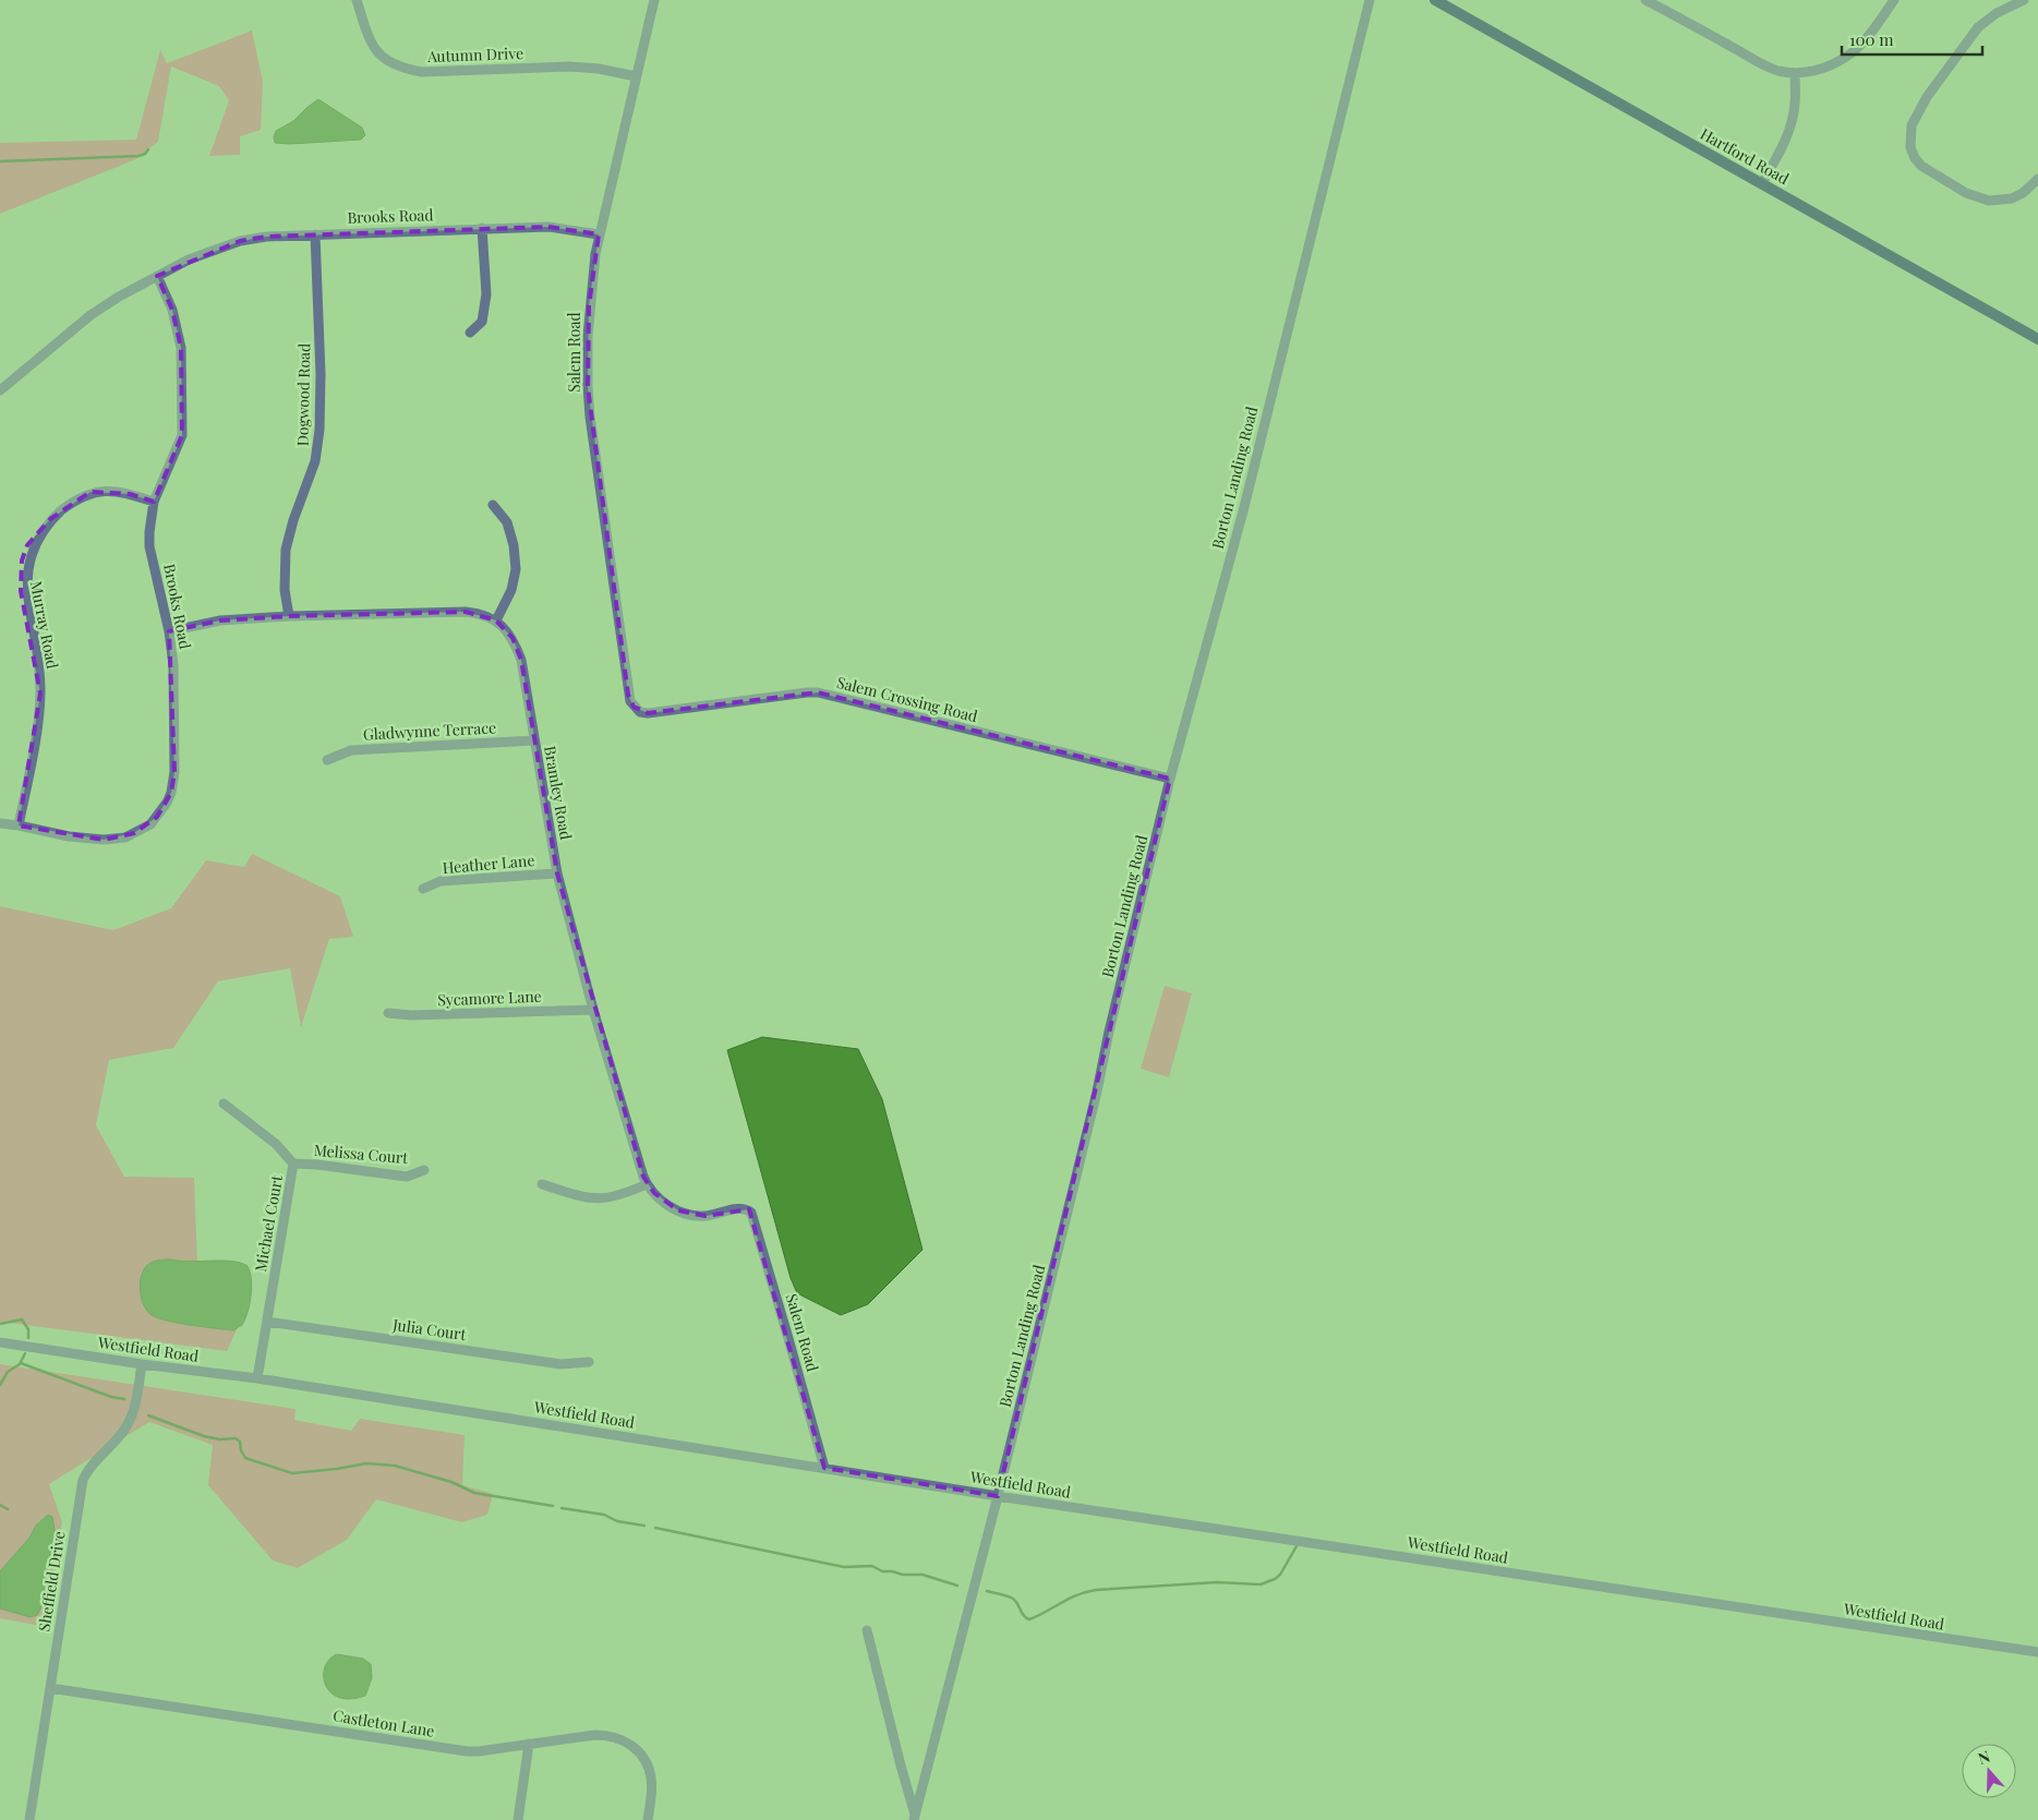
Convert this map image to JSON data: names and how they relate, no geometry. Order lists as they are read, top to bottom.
{
  "streets": {
    "main road": ["Hartford Road"],
    "street": [
      "Autumn Drive",
      "Brooks Road",
      "Salem Road",
      "Dogwood Road",
      "Borton Landing Road",
      "Murray Road",
      "Salem Crossing Road",
      "Gladwynne Terrace",
      "Bramley Road",
      "Heather Lane",
      "Sycamore Lane",
      "Melissa Court",
      "Michael Court",
      "Julia Court",
      "Westfield Road",
      "Sheffield Drive",
      "Castleton Lane"
    ]
  },
  "crossings": [
    ["Autumn Drive", "Salem Road"],
    ["Brooks Road", "Salem Road"],
    ["Brooks Road", "Dogwood Road"],
    ["Brooks Road", "Murray Road"],
    ["Brooks Road", "Bramley Road"],
    ["Salem Road", "Salem Crossing Road"],
    ["Salem Road", "Bramley Road"],
    ["Salem Road", "Westfield Road"],
    ["Dogwood Road", "Bramley Road"],
    ["Borton Landing Road", "Salem Crossing Road"],
    ["Borton Landing Road", "Westfield Road"],
    ["Gladwynne Terrace", "Bramley Road"],
    ["Bramley Road", "Heather Lane"],
    ["Bramley Road", "Sycamore Lane"],
    ["Melissa Court", "Michael Court"],
    ["Michael Court", "Julia Court"],
    ["Michael Court", "Westfield Road"],
    ["Westfield Road", "Sheffield Drive"],
    ["Sheffield Drive", "Castleton Lane"]
  ],
  "scale_bar": "100 m",
  "north": "top"
}
